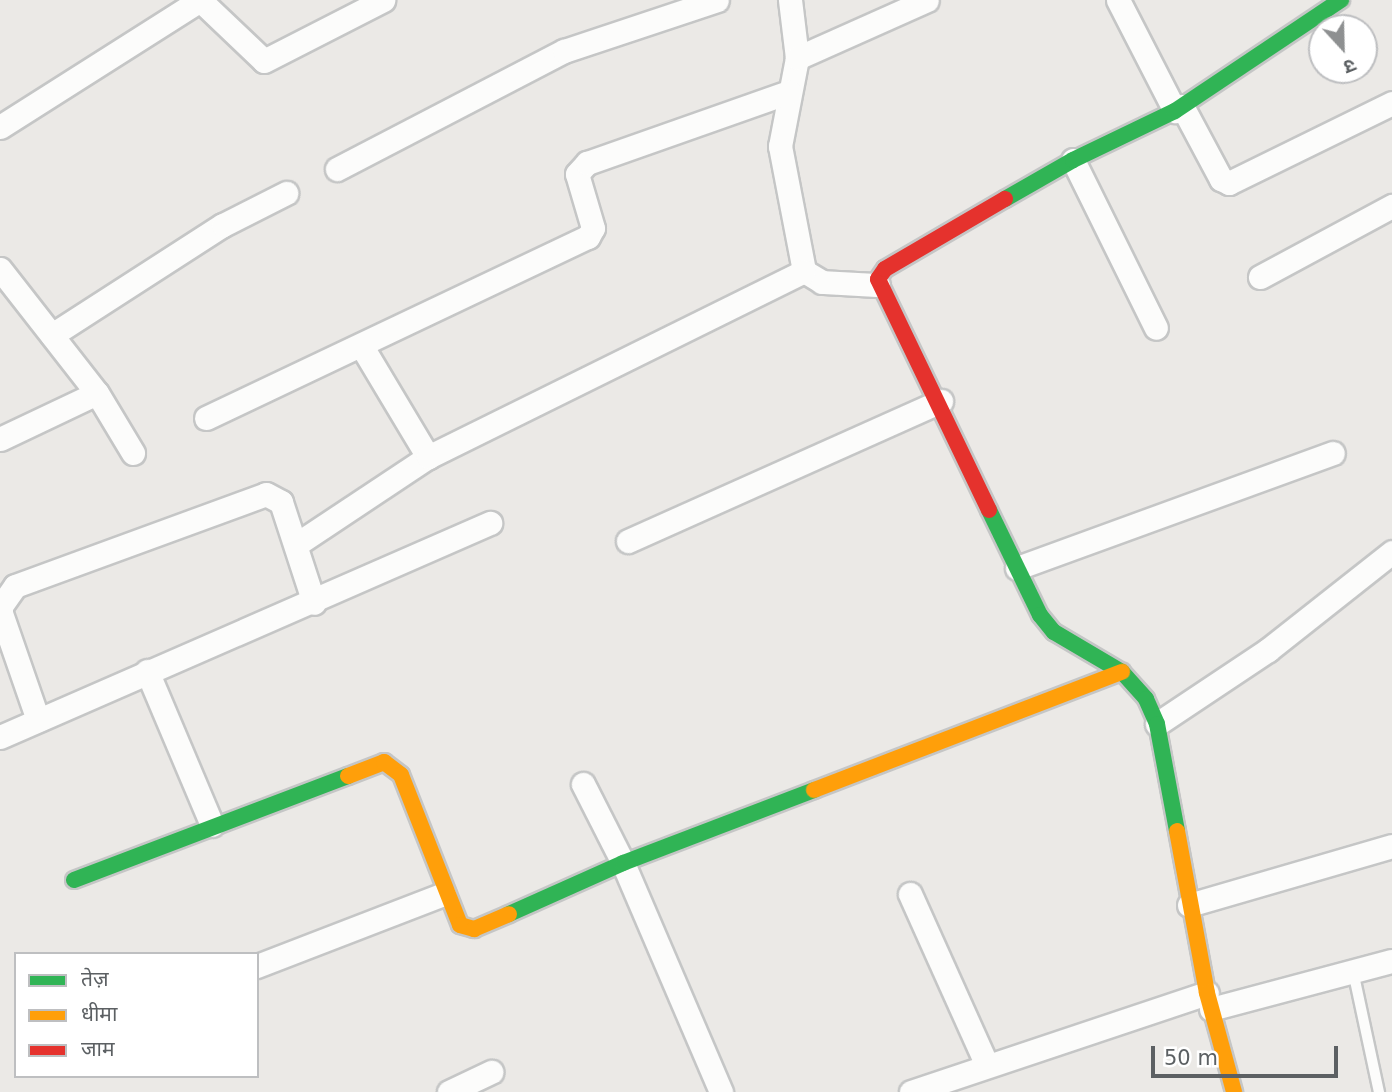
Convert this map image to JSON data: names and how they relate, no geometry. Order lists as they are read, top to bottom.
{
  "legend": ["तेज़", "धीमा", "जाम"],
  "scale_bar": "50 m",
  "north": "bottom"
}
